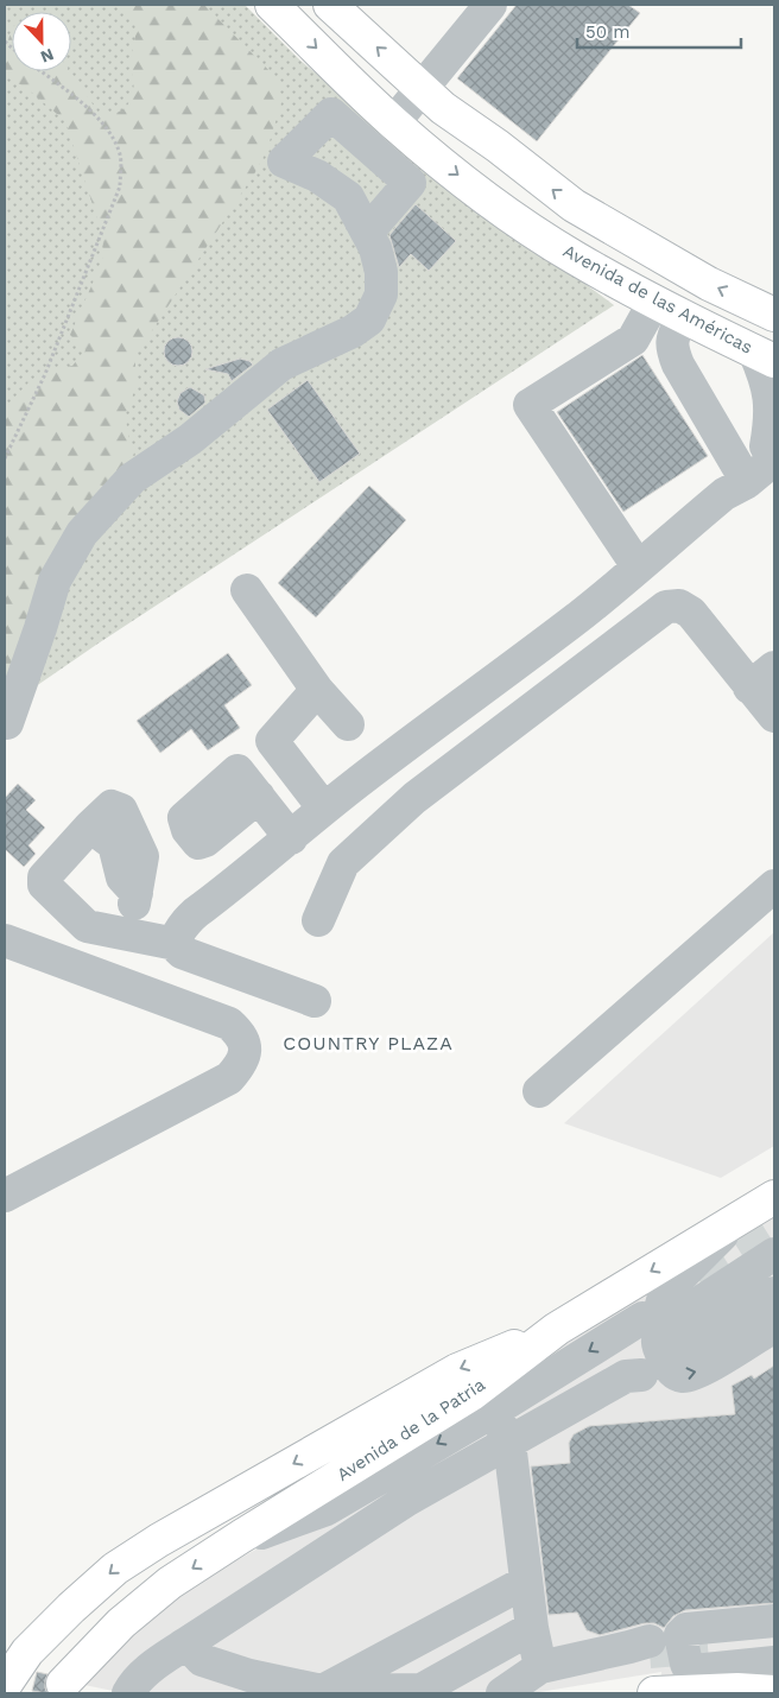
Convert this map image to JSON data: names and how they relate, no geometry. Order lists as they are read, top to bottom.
{
  "streets": {
    "main road": ["Avenida de las Américas", "Avenida de la Patria"]
  },
  "districts": ["COUNTRY PLAZA"],
  "scale_bar": "50 m",
  "north": "bottom"
}
